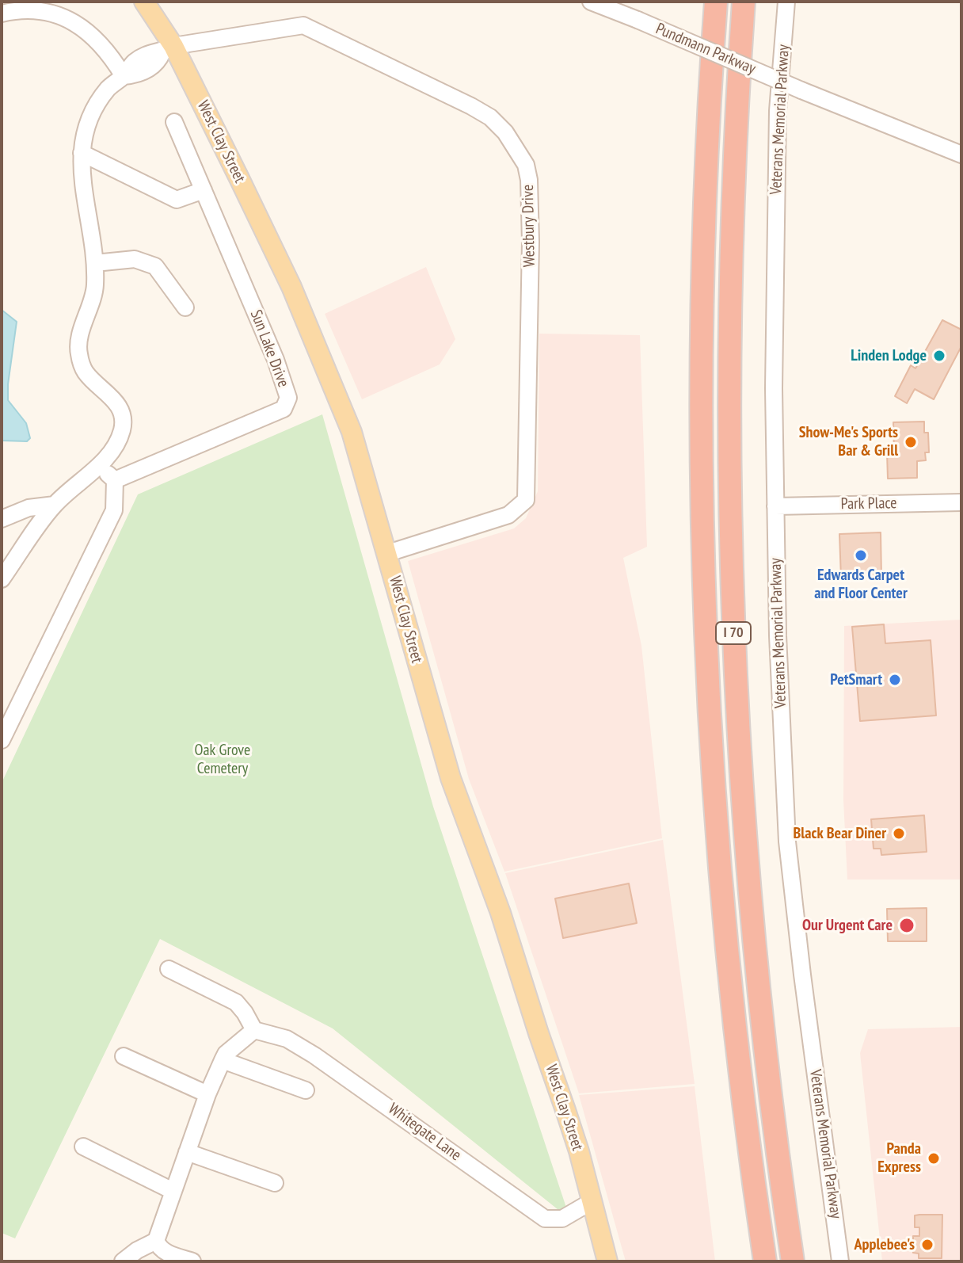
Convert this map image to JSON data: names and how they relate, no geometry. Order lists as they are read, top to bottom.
{
  "streets": {
    "highway": ["I 70"],
    "main road": ["West Clay Street"],
    "street": [
      "Pundmann Parkway",
      "Veterans Memorial Parkway",
      "Westbury Drive",
      "Sun Lake Drive",
      "Park Place",
      "Whitegate Lane"
    ]
  },
  "crossings": [
    ["Veterans Memorial Parkway", "Park Place"],
    ["West Clay Street", "Westbury Drive"],
    ["West Clay Street", "Whitegate Lane"]
  ],
  "parks": ["Oak Grove Cemetery"],
  "places": [
    "Linden Lodge",
    "Show-Me's Sports Bar & Grill",
    "Edwards Carpet and Floor Center",
    "PetSmart",
    "Black Bear Diner",
    "Our Urgent Care",
    "Panda Express",
    "Applebee's"
  ]
}
